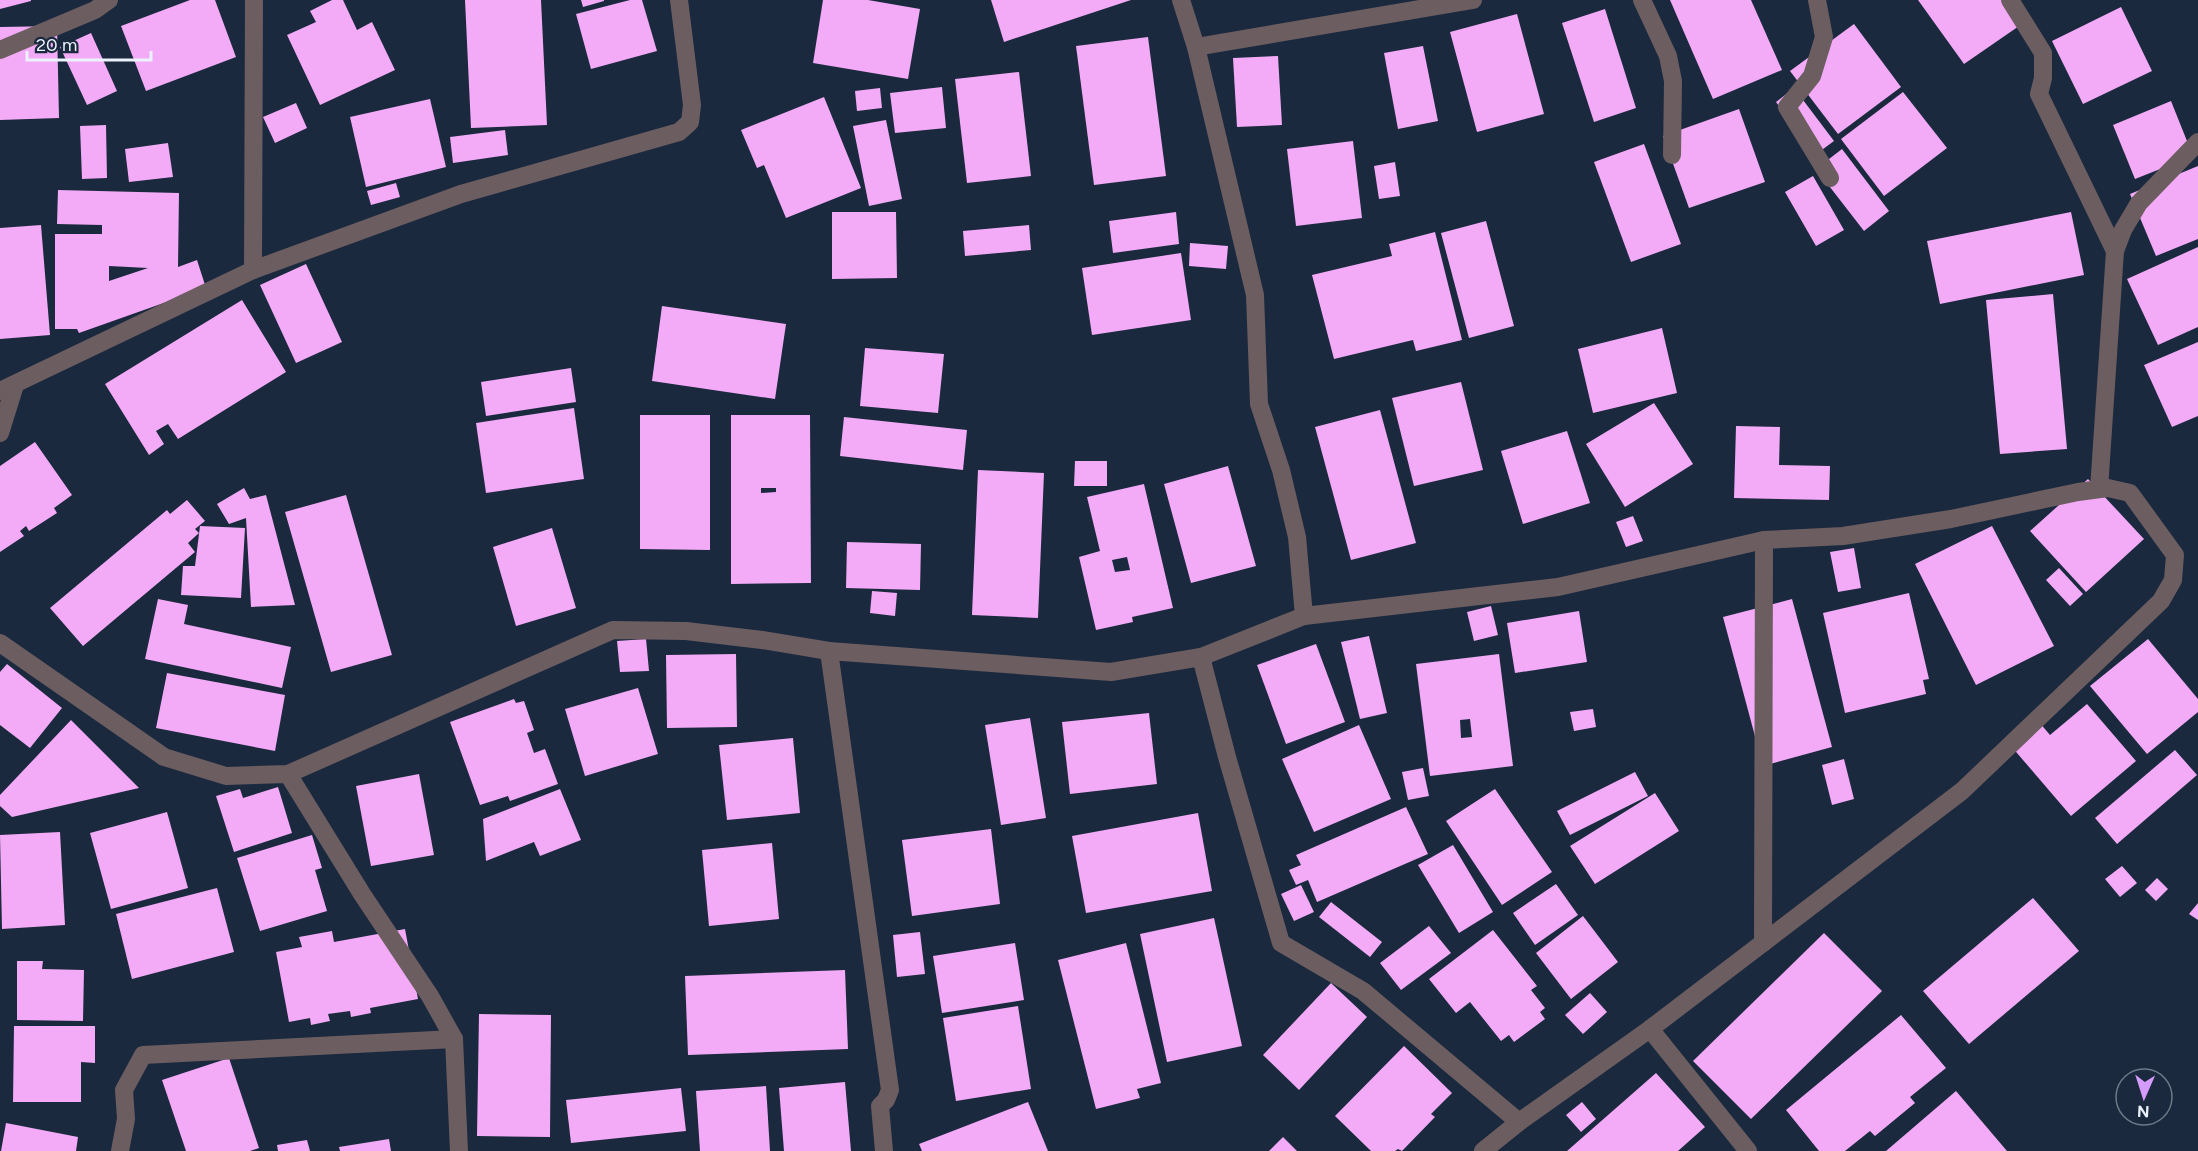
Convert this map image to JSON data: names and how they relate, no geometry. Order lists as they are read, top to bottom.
{
  "scale_bar": "20 m",
  "north": "bottom"
}
